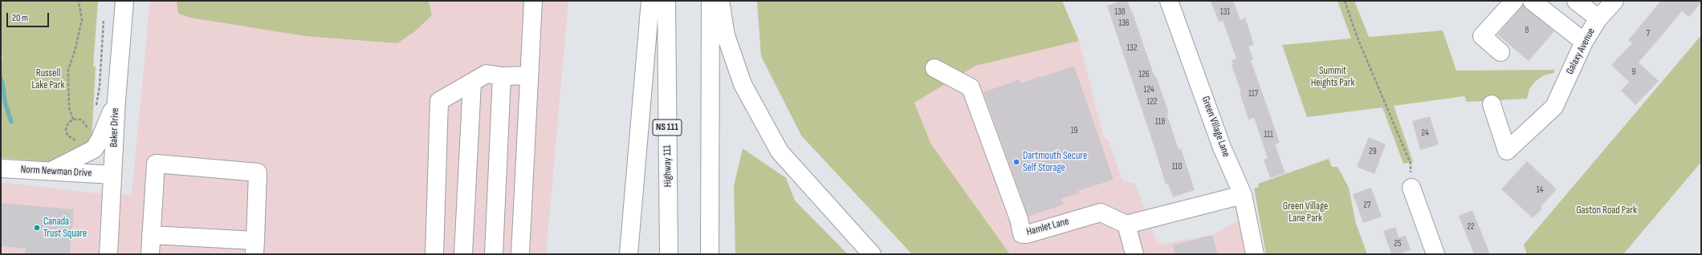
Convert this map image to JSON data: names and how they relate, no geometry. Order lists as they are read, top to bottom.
{
  "streets": {
    "main road": [
      "Galaxy Avenue",
      "Green Village Lane",
      "Baker Drive",
      "NS 111",
      "Highway 111",
      "Norm Newman Drive",
      "Hamlet Lane"
    ]
  },
  "crossings": [
    ["Baker Drive", "Norm Newman Drive"]
  ],
  "parks": [
    "Summit Heights Park",
    "Russell Lake Park",
    "Green Village Lane Park",
    "Gaston Road Park"
  ],
  "places": ["Dartmouth Secure Self Storage", "Canada Trust Square"],
  "house_numbers": [
    "138",
    "131",
    "136",
    "8",
    "7",
    "132",
    "9",
    "126",
    "124",
    "117",
    "122",
    "118",
    "19",
    "24",
    "111",
    "29",
    "110",
    "14",
    "27",
    "22",
    "25"
  ],
  "scale_bar": "20 m"
}
